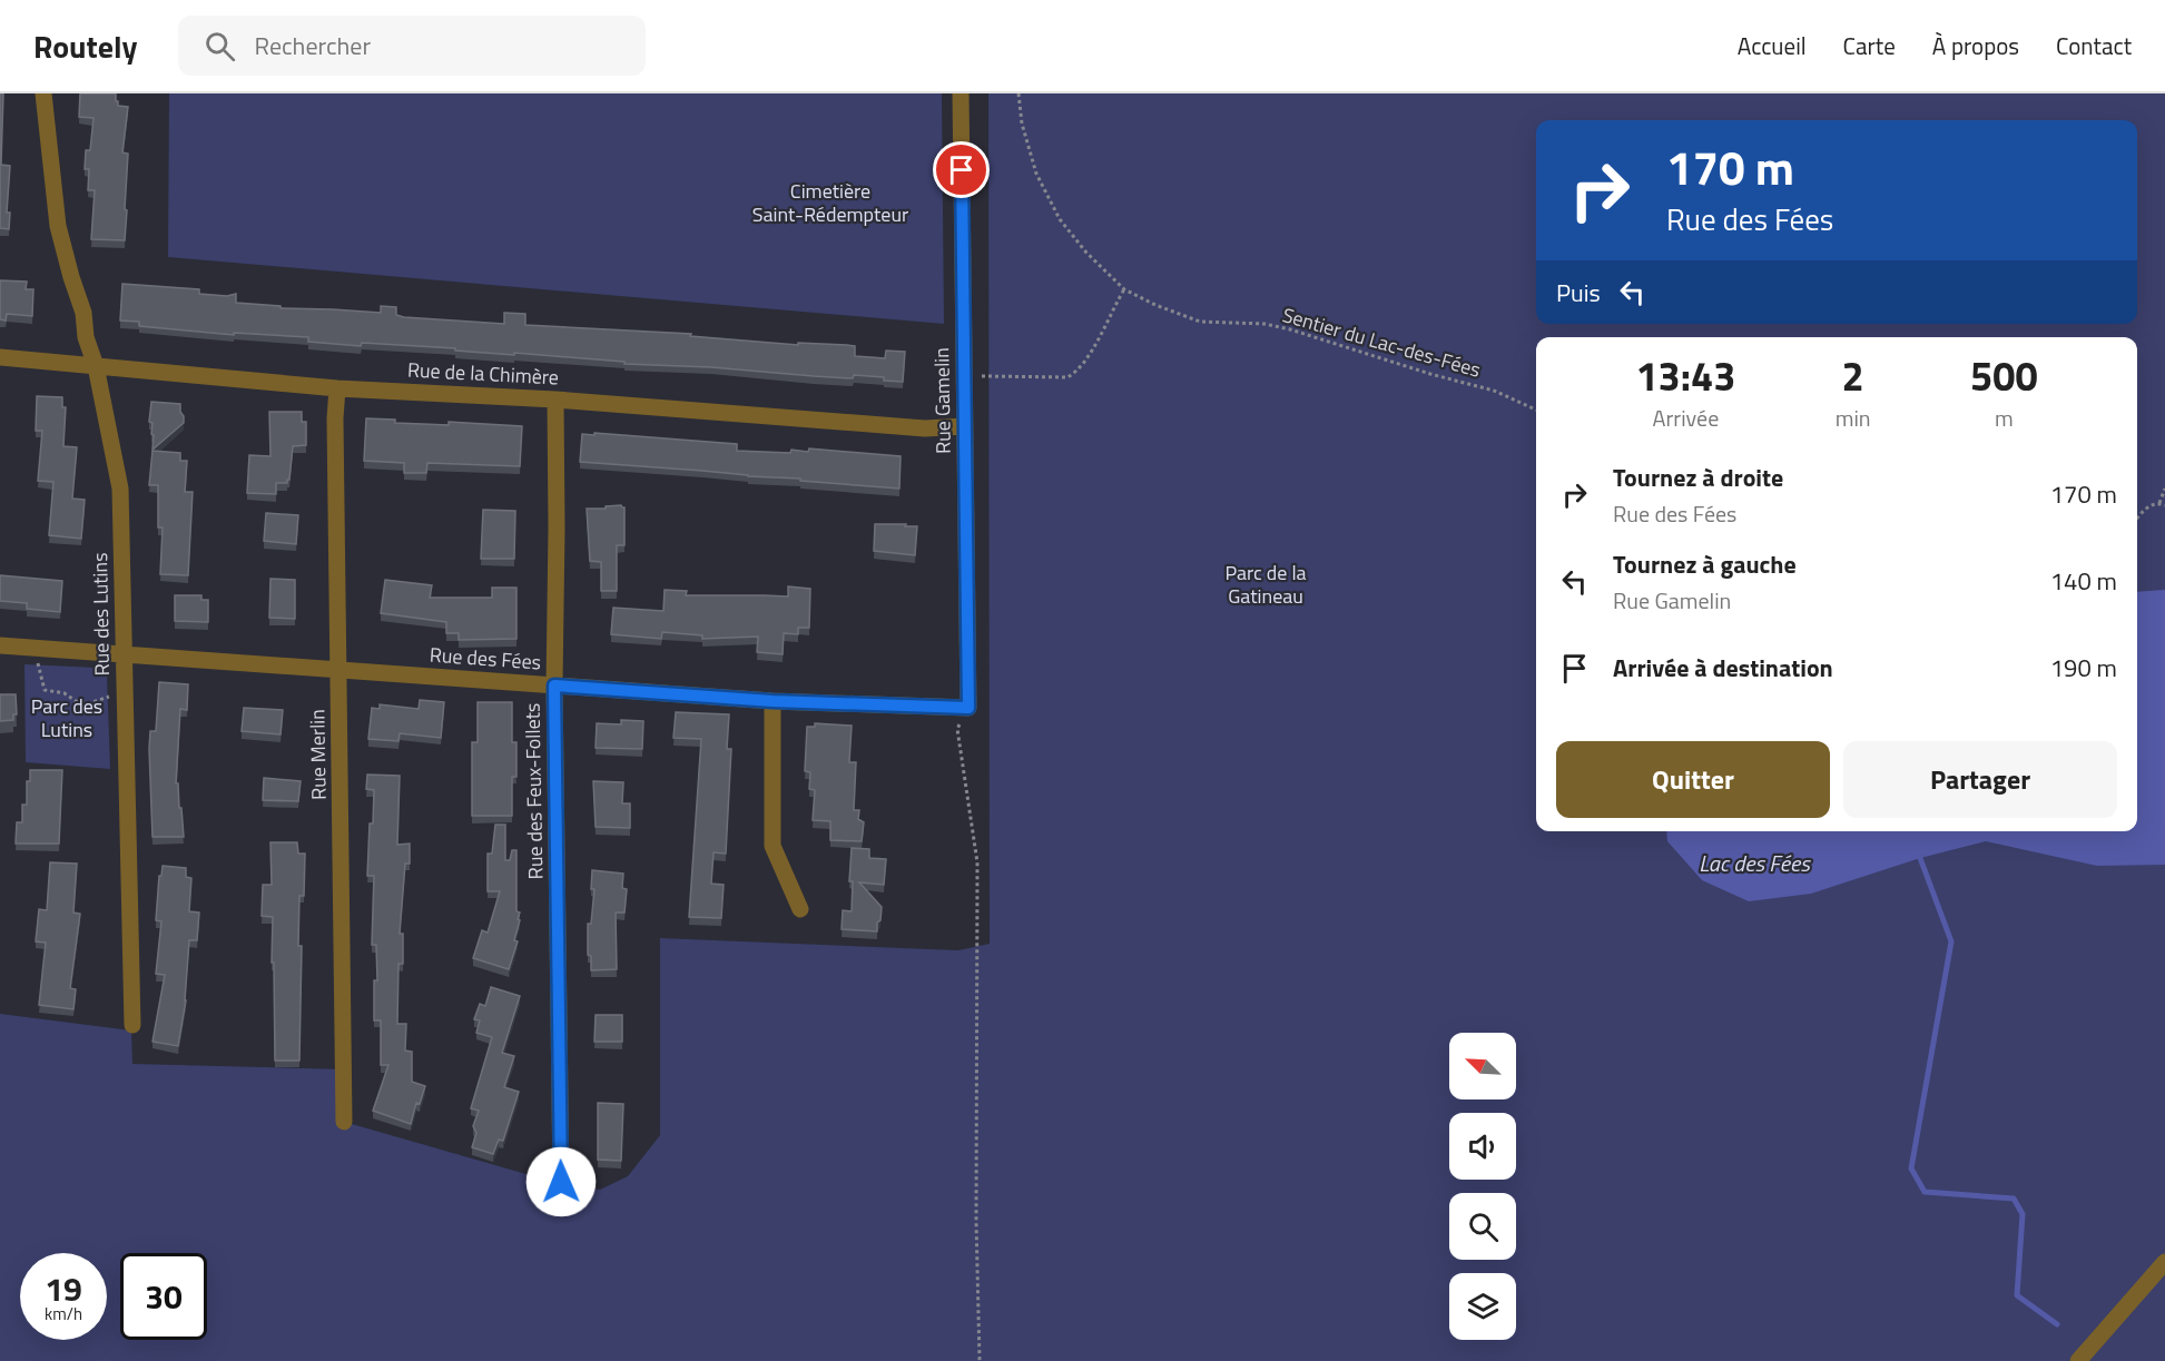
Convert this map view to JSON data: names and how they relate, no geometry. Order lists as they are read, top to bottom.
{
  "streets": {
    "street": [
      "Rue de la Chimère",
      "Rue Gamelin",
      "Rue des Lutins",
      "Rue des Fées",
      "Rue Merlin",
      "Rue des Feux-Follets"
    ],
    "path": ["Sentier du Lac-des-Fées"]
  },
  "crossings": [
    ["Rue de la Chimère", "Rue Gamelin"],
    ["Rue de la Chimère", "Rue des Lutins"],
    ["Rue de la Chimère", "Rue Merlin"],
    ["Rue de la Chimère", "Rue des Feux-Follets"],
    ["Rue Gamelin", "Rue des Fées"],
    ["Rue des Lutins", "Rue des Fées"],
    ["Rue des Fées", "Rue Merlin"],
    ["Rue des Fées", "Rue des Feux-Follets"]
  ],
  "water": ["Lac des Fées"],
  "parks": ["Cimetière Saint-Rédempteur", "Parc de la Gatineau", "Parc des Lutins"],
  "north": "top left",
  "page": {
    "header": "Routely",
    "search": "Rechercher",
    "nav": [
      "Accueil",
      "Carte",
      "À propos",
      "Contact"
    ],
    "turn": ["170 m", "Rue des Fées"],
    "then": "Puis",
    "eta": [
      "13:43",
      "Arrivée",
      "2",
      "min",
      "500",
      "m"
    ],
    "list": [
      {
        "name": "Tournez à droite",
        "note": "Rue des Fées",
        "value": "170 m"
      },
      {
        "name": "Tournez à gauche",
        "note": "Rue Gamelin",
        "value": "140 m"
      },
      {
        "name": "Arrivée à destination",
        "value": "190 m"
      }
    ],
    "buttons": ["Quitter", "Partager"],
    "speed": "19 km/h",
    "limit": "30"
  }
}
